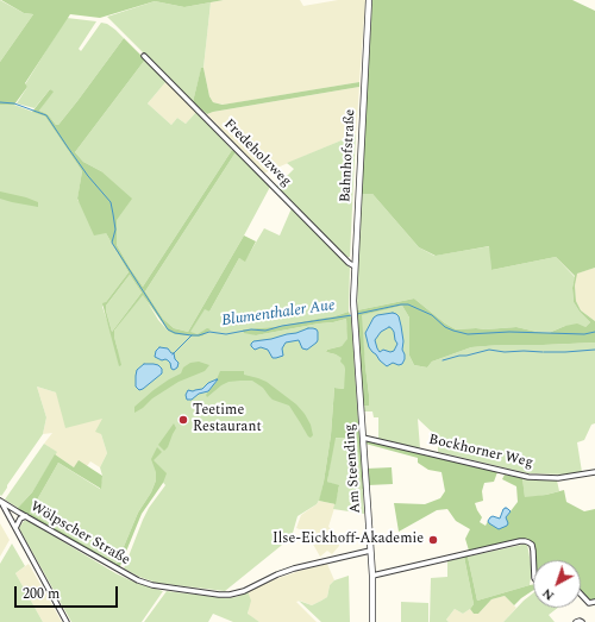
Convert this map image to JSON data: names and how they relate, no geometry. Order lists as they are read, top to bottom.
{
  "streets": {
    "street": [
      "Fredeholzweg",
      "Bahnhofstraße",
      "Bockhorner Weg",
      "Am Steending",
      "Wölpscher Straße"
    ]
  },
  "crossings": [
    ["Fredeholzweg", "Bahnhofstraße"],
    ["Bahnhofstraße", "Am Steending"],
    ["Bockhorner Weg", "Am Steending"],
    ["Am Steending", "Wölpscher Straße"]
  ],
  "water": ["Blumenthaler Aue"],
  "places": ["Teetime Restaurant", "Ilse-Eickhoff-Akademie"],
  "scale_bar": "200 m",
  "north": "bottom left"
}
